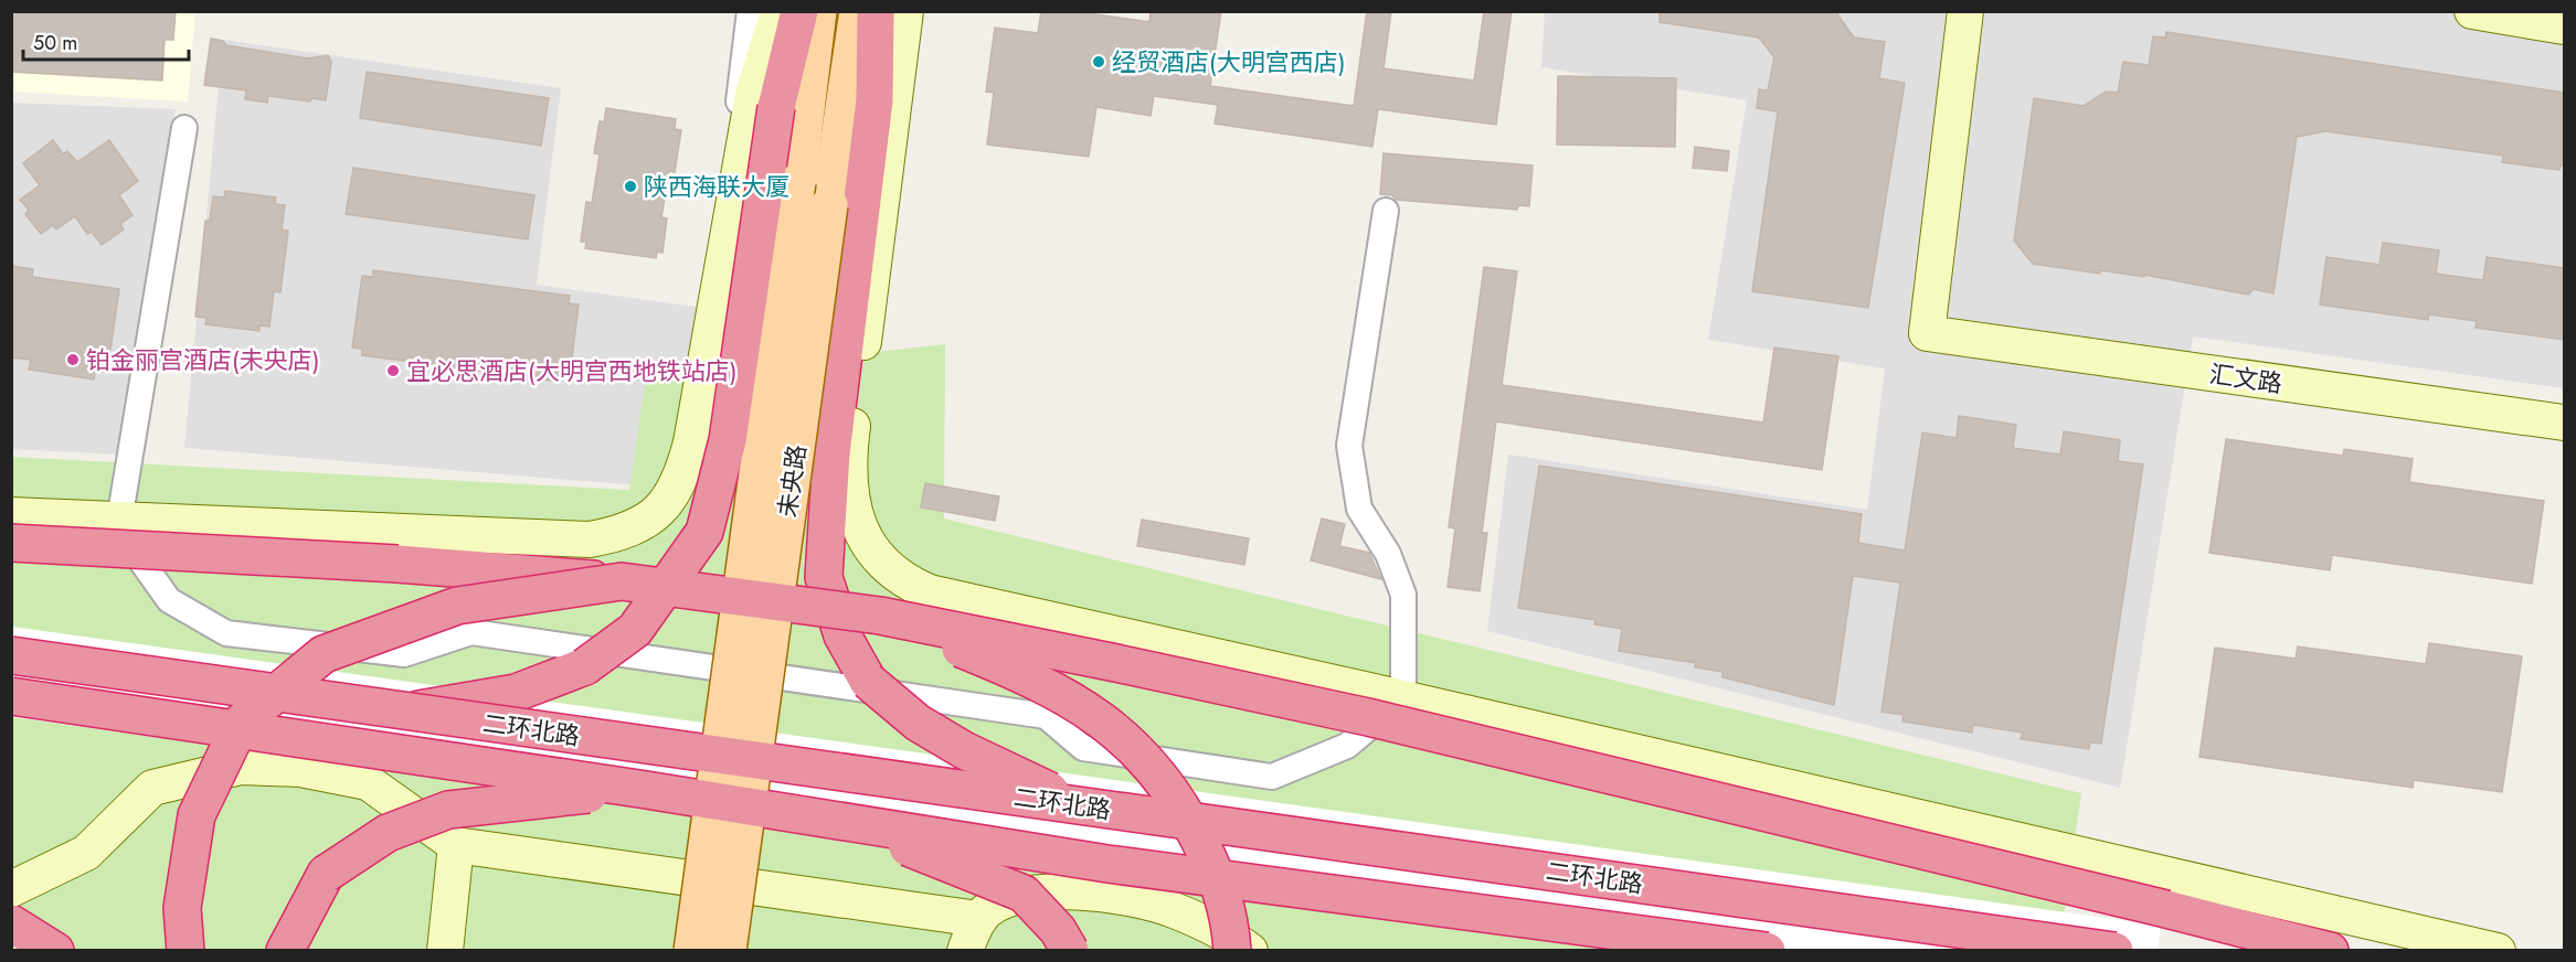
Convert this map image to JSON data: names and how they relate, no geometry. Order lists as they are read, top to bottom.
{
  "streets": {
    "highway": ["二环北路"],
    "main road": ["汇文路", "未央路"]
  },
  "places": [
    "经贸酒店(大明宫西店)",
    "陕西海联大厦",
    "铂金丽宫酒店(未央店)",
    "宜必思酒店(大明宫西地铁站店)"
  ],
  "scale_bar": "50 m"
}
